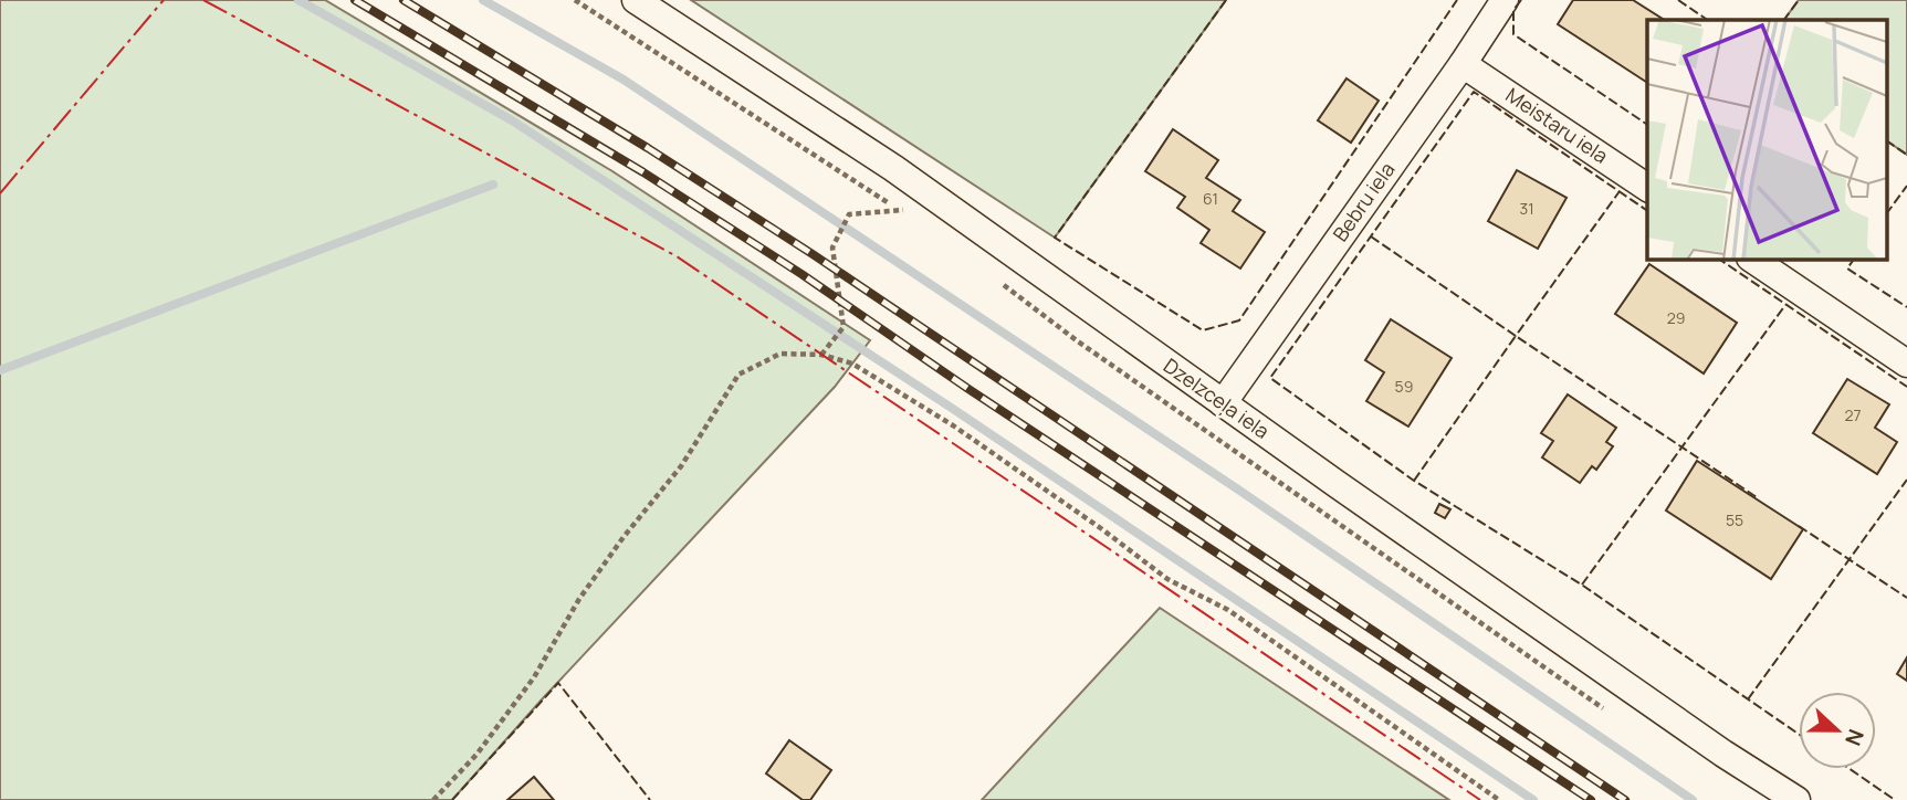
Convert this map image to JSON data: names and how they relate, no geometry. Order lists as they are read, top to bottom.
{
  "streets": {
    "street": ["Meistaru iela", "Bebru iela", "Dzelzceļa iela"]
  },
  "crossings": [
    ["Meistaru iela", "Bebru iela"],
    ["Bebru iela", "Dzelzceļa iela"]
  ],
  "house_numbers": [
    "61",
    "31",
    "29",
    "59",
    "27",
    "55"
  ],
  "north": "right"
}
